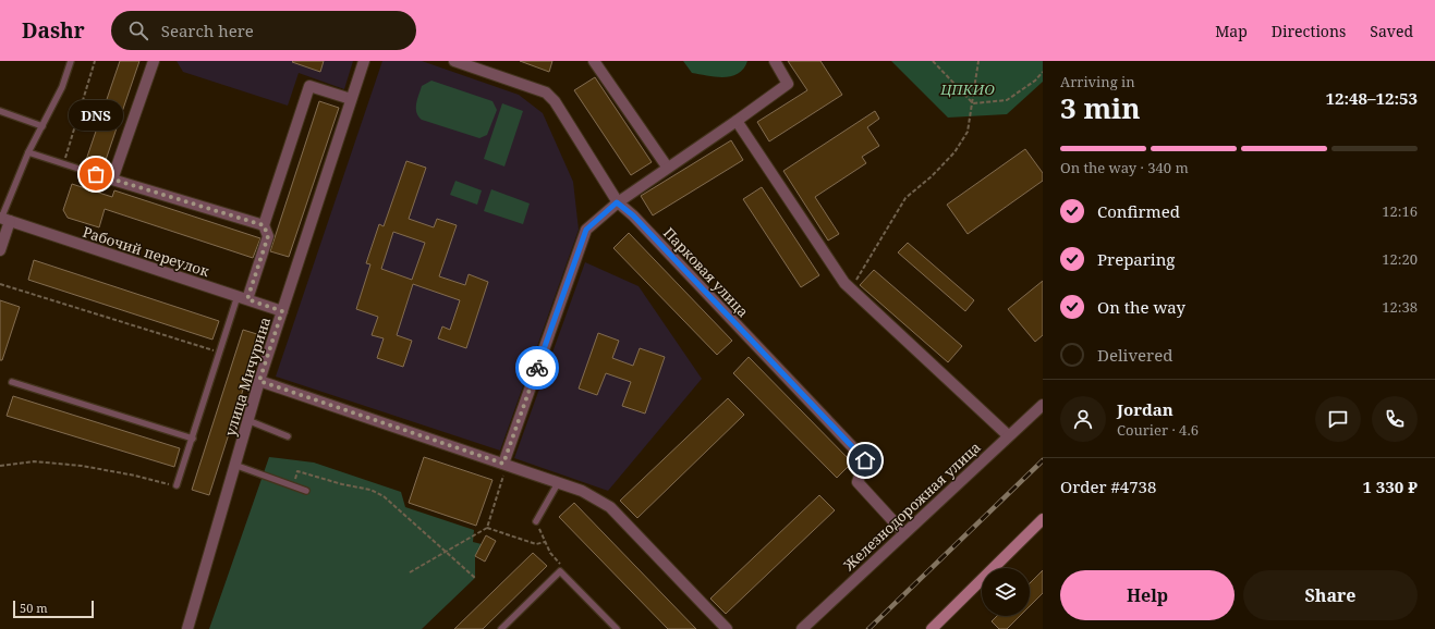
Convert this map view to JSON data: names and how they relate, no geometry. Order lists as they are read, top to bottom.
{
  "streets": {
    "street": [
      "Рабочий переулок",
      "Парковая улица",
      "улица Мичурина",
      "Железнодорожная улица"
    ]
  },
  "crossings": [
    ["Рабочий переулок", "улица Мичурина"],
    ["Парковая улица", "Железнодорожная улица"]
  ],
  "parks": ["ЦПКИО"],
  "places": ["DNS"],
  "scale_bar": "50 m",
  "page": {
    "header": "Dashr",
    "search": "Search here",
    "nav": ["Map", "Directions", "Saved"],
    "heading": ["3 min", "Arriving in", "12:48–12:53"],
    "panel": [
      "Jordan",
      "Courier · 4.6",
      "Order #4738",
      "1 330 ₽"
    ],
    "bubble": "DNS",
    "bar": "On the way · 340 m",
    "list": [
      ["Confirmed", "12:16"],
      ["Preparing", "12:20"],
      ["On the way", "12:38"],
      "Delivered"
    ],
    "buttons": ["Help", "Share"],
    "scale": "50 m"
  }
}
